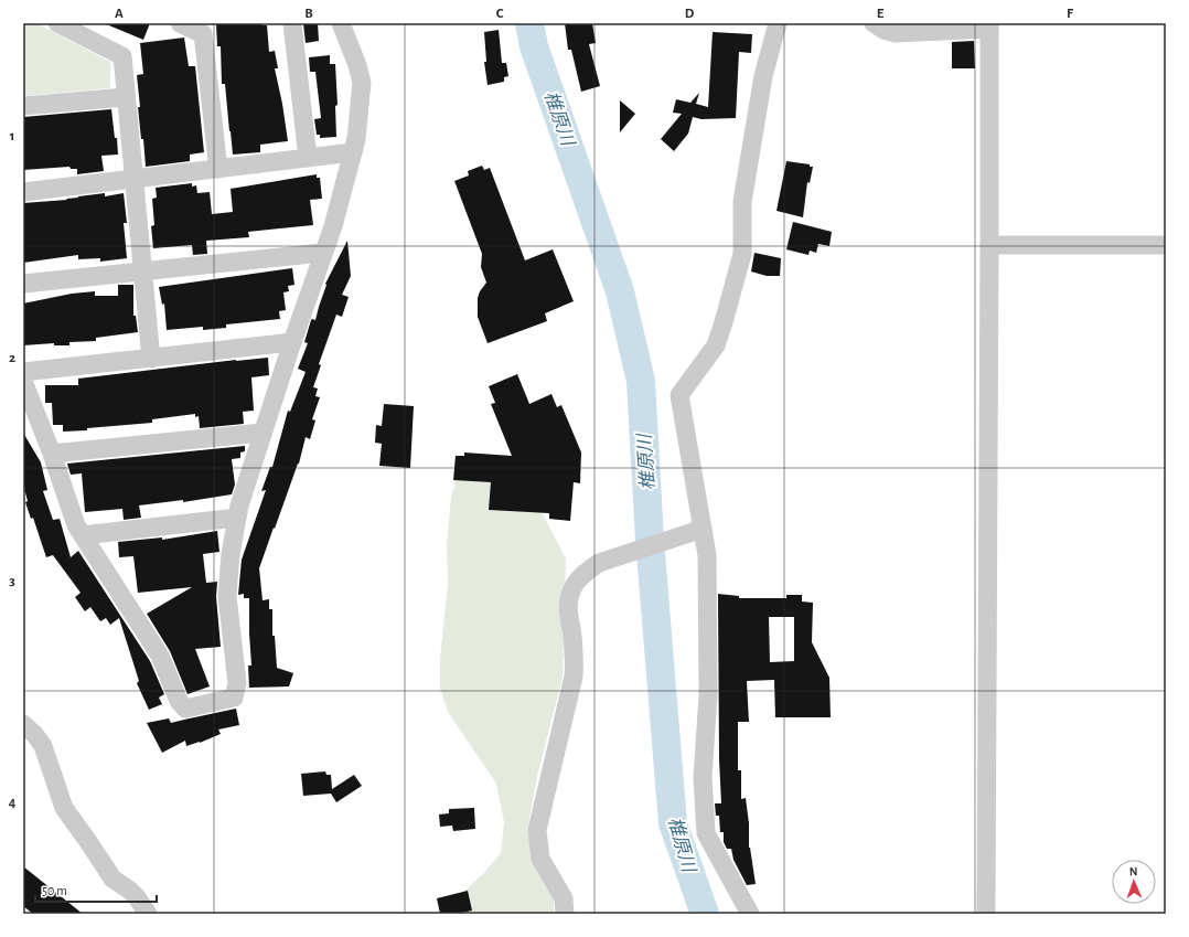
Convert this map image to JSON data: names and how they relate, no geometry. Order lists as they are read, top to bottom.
{
  "water": ["椎原川"],
  "scale_bar": "50 m",
  "north": "top",
  "grid": {
    "columns": [
      "A",
      "B",
      "C",
      "D",
      "E",
      "F"
    ],
    "rows": [
      "1",
      "2",
      "3",
      "4"
    ]
  }
}
